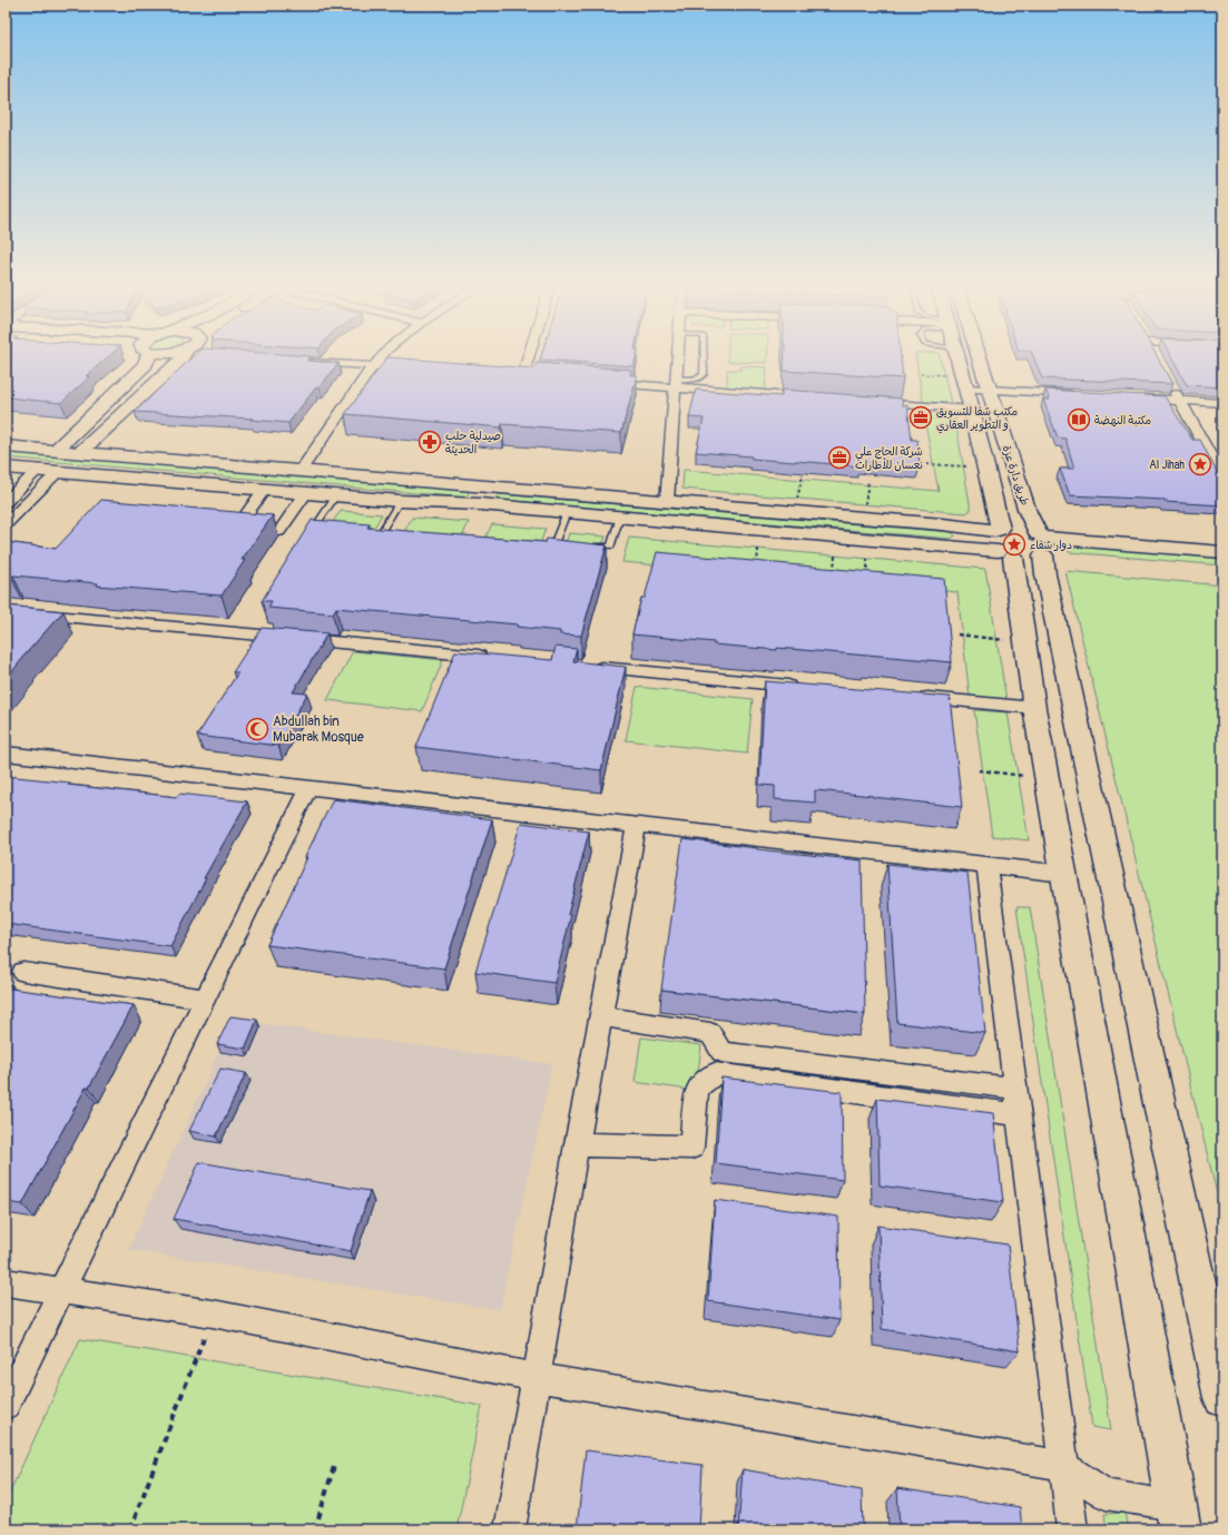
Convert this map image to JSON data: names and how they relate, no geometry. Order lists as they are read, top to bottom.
{
  "streets": {
    "main road": ["طريق دارة عزة"]
  },
  "places": {
    "office": ["مكتب شفا للتسويق و التطوير العقاري", "شركة الحاج علي نعسان للأطارات"],
    "library": ["مكتبة النهضة"],
    "pharmacy": ["صيدلية حلب الحديثة"],
    "place": ["Al Jihah", "دوار شفاء"],
    "mosque": ["Abdullah bin Mubarak Mosque"]
  }
}
